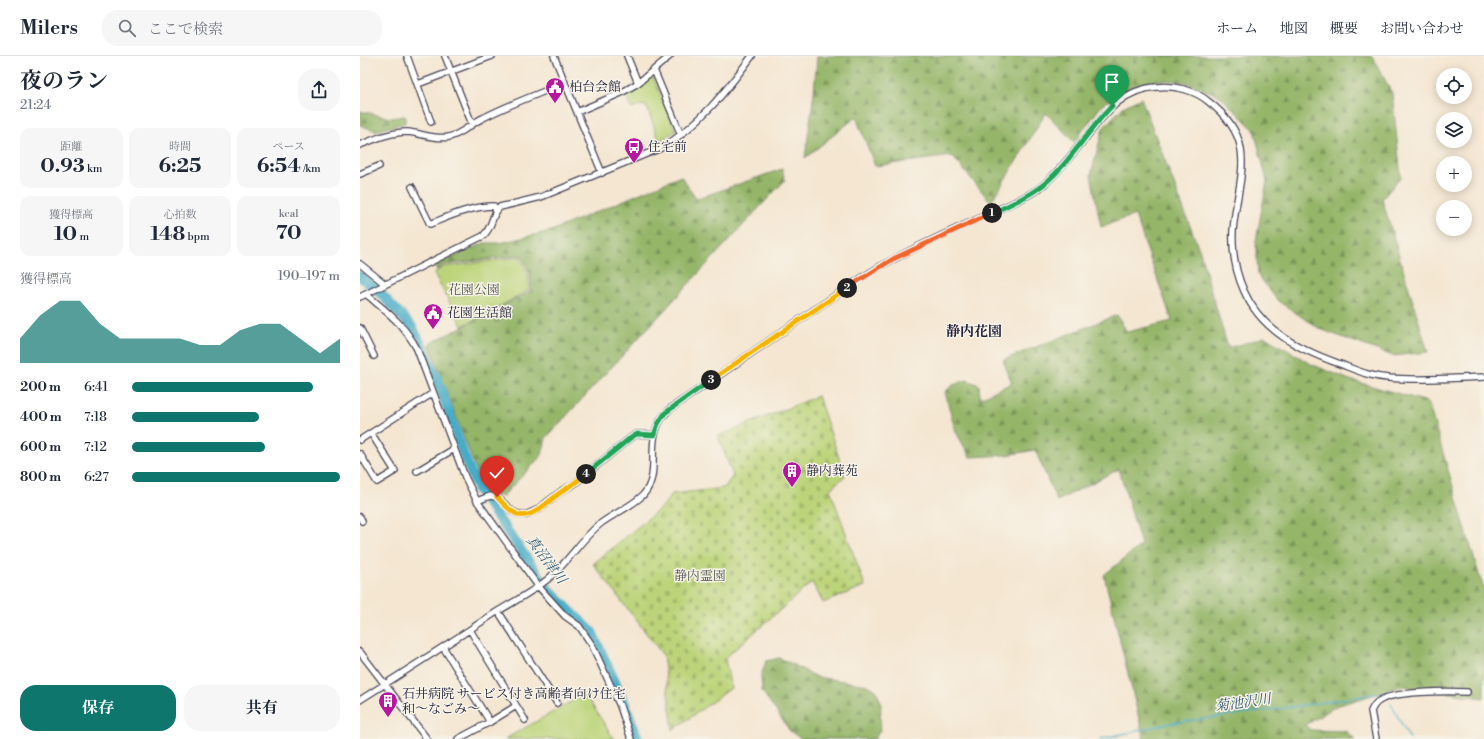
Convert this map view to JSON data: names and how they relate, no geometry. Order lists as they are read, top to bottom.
{
  "districts": ["静内花園"],
  "water": ["真沼津川", "菊池沢川"],
  "parks": ["花園公園", "静内霊園"],
  "places": {
    "public building": ["柏台会館", "花園生活館"],
    "bus stop": ["住宅前"],
    "building": ["静内葬苑", "石井病院 サービス付き高齢者向け住宅 和～なごみ～"]
  },
  "page": {
    "header": "Milers",
    "search": "ここで検索",
    "nav": [
      "ホーム",
      "地図",
      "概要",
      "お問い合わせ"
    ],
    "heading": ["夜のラン", "21:24"],
    "map_buttons": ["+", "−"],
    "stats": [
      ["距離", "0.93 km"],
      ["時間", "6:25"],
      ["ペース", "6:54 /km"],
      ["獲得標高", "10 m"],
      ["心拍数", "148 bpm"],
      ["kcal", "70"]
    ],
    "pins": [
      "1",
      "2",
      "3",
      "4"
    ],
    "chart": ["獲得標高", "190–197 m"],
    "list": [
      {
        "name": "200 m",
        "note": "6:41"
      },
      {
        "name": "400 m",
        "note": "7:18"
      },
      {
        "name": "600 m",
        "note": "7:12"
      },
      {
        "name": "800 m",
        "note": "6:27"
      }
    ],
    "buttons": ["保存", "共有"]
  }
}
